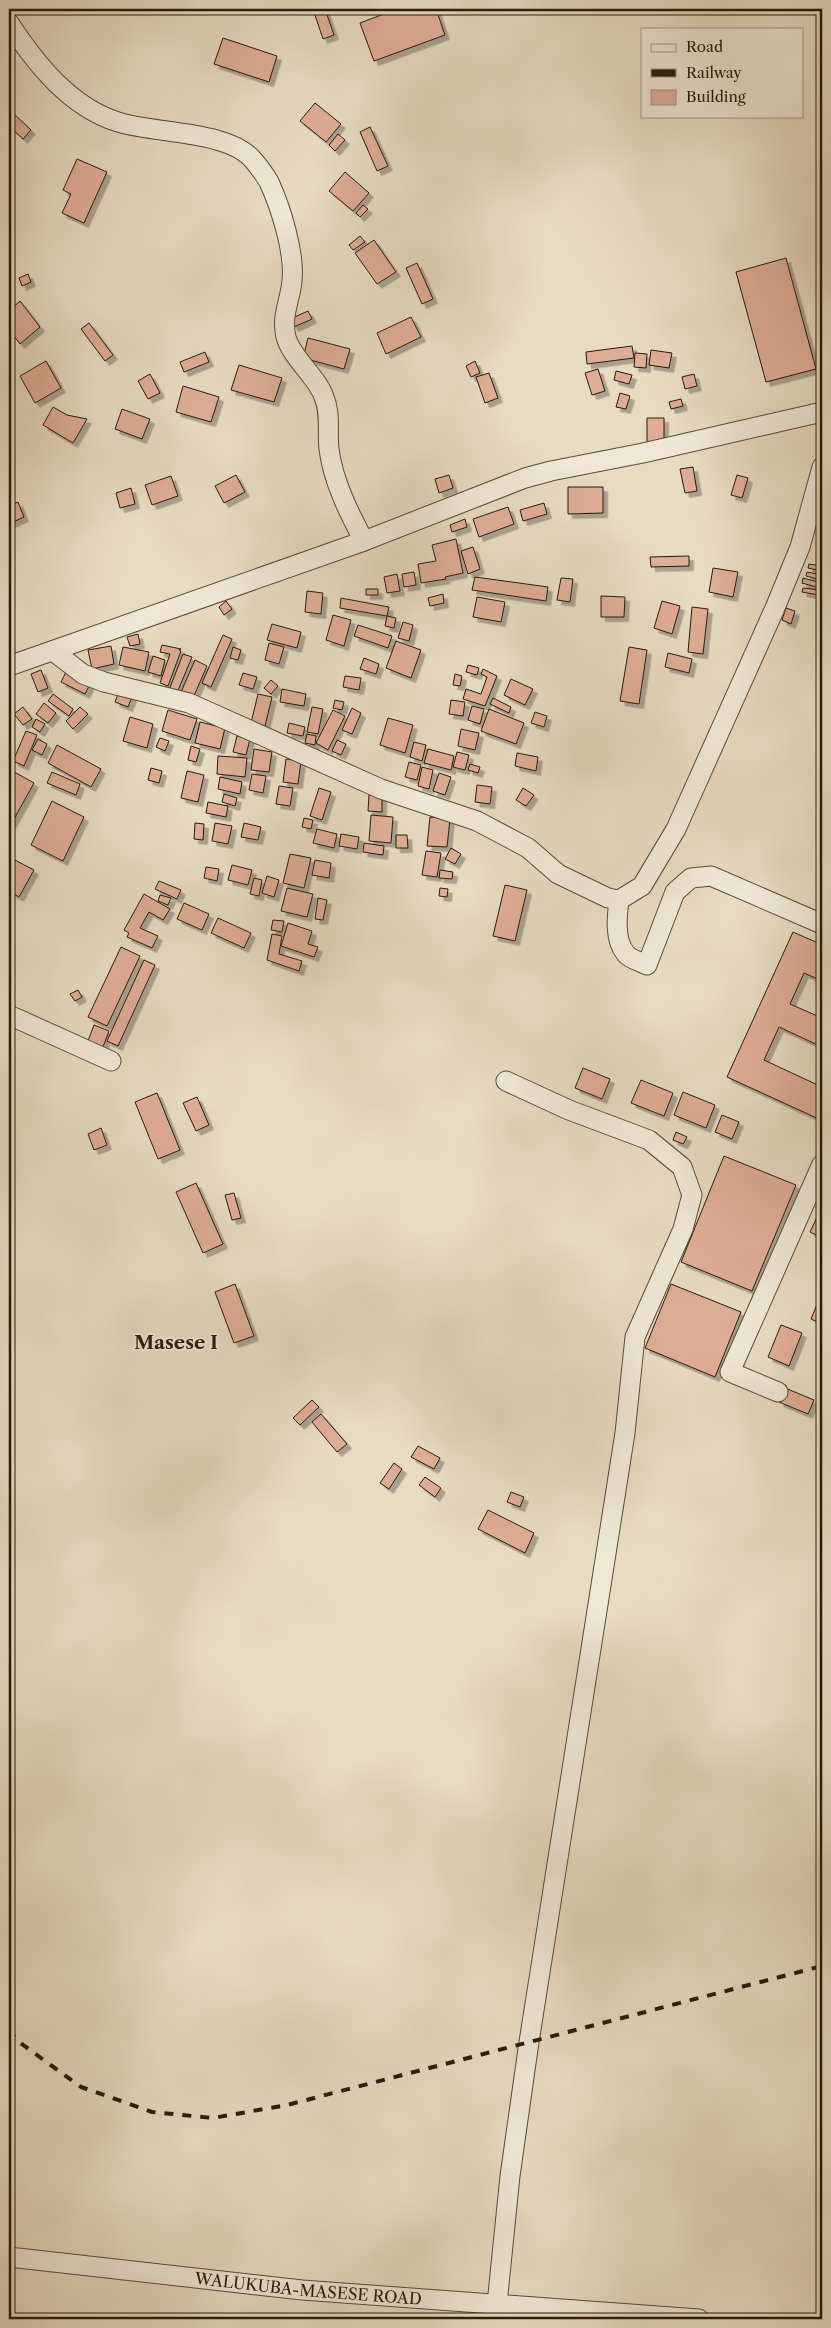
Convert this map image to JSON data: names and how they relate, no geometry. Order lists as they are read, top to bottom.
{
  "streets": {
    "street": ["WALUKUBA-MASESE ROAD"]
  },
  "districts": ["Masese I"],
  "legend": ["Road", "Railway", "Building"]
}
